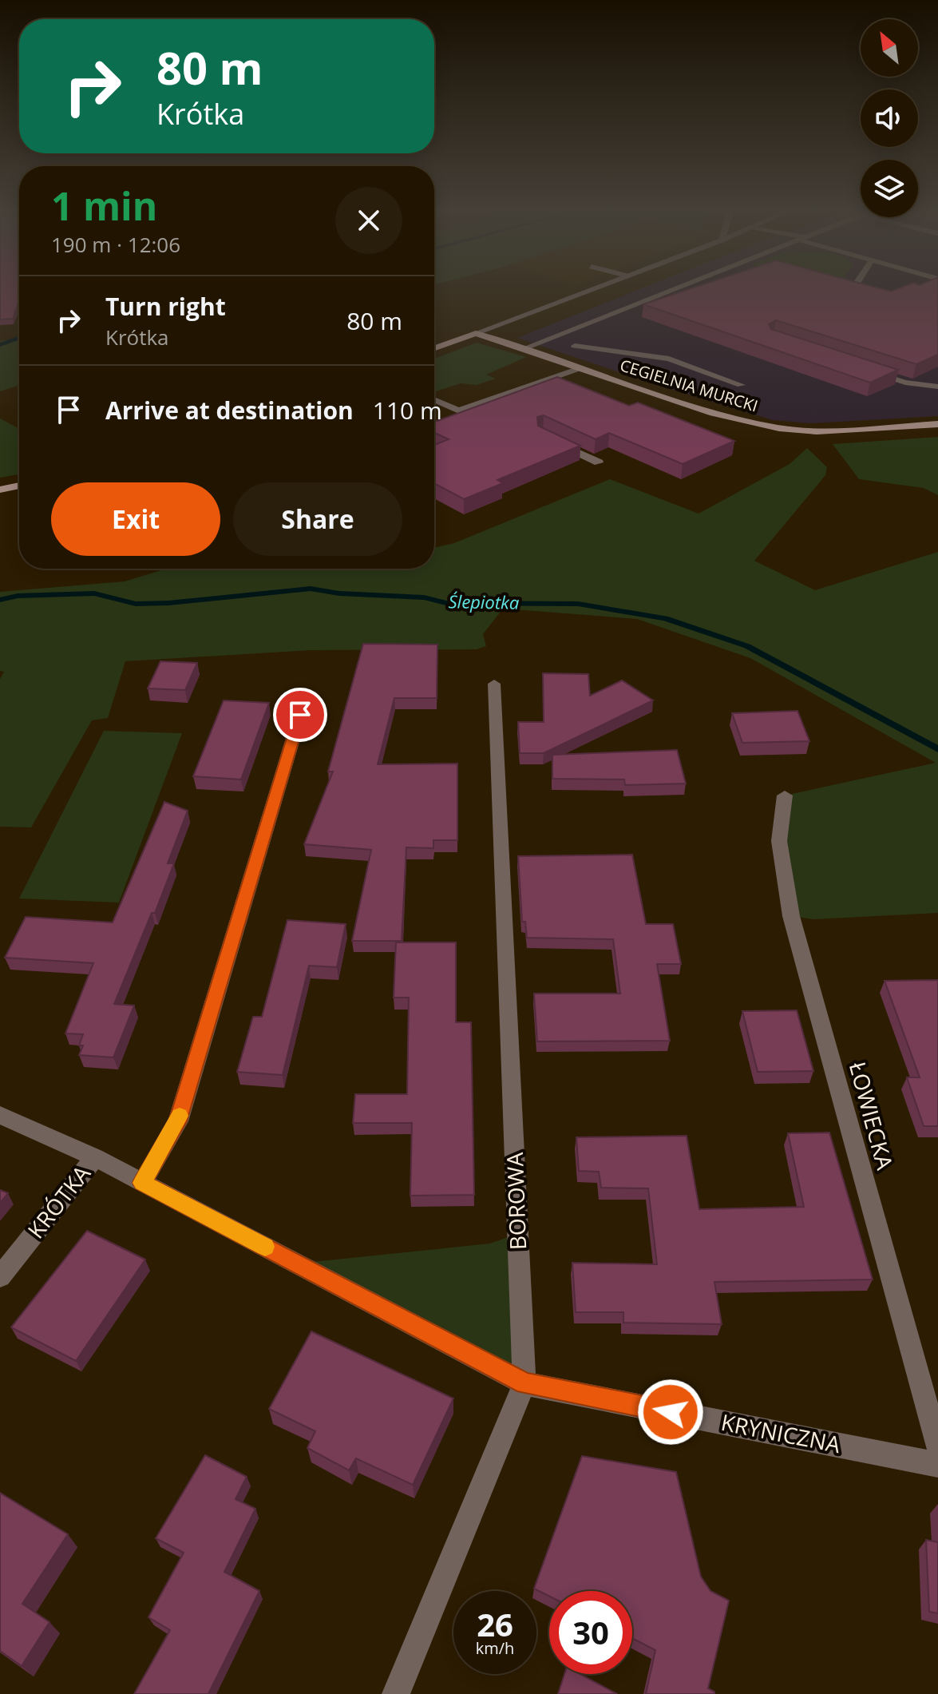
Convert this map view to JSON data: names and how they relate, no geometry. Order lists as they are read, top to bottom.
{
  "streets": {
    "street": [
      "CEGIELNIA MURCKI",
      "ŁOWIECKA",
      "BOROWA",
      "KRÓTKA",
      "KRYNICZNA"
    ]
  },
  "crossings": [
    ["BOROWA", "KRYNICZNA"],
    ["KRÓTKA", "KRYNICZNA"]
  ],
  "water": ["Ślepiotka"],
  "north": "top left",
  "page": {
    "turn": ["80 m", "Krótka"],
    "heading": ["1 min", "190 m · 12:06"],
    "list": [
      {
        "name": "Turn right",
        "note": "Krótka",
        "value": "80 m"
      },
      {
        "name": "Arrive at destination",
        "value": "110 m"
      }
    ],
    "buttons": ["Exit", "Share"],
    "speed": "26 km/h",
    "limit": "30"
  }
}
